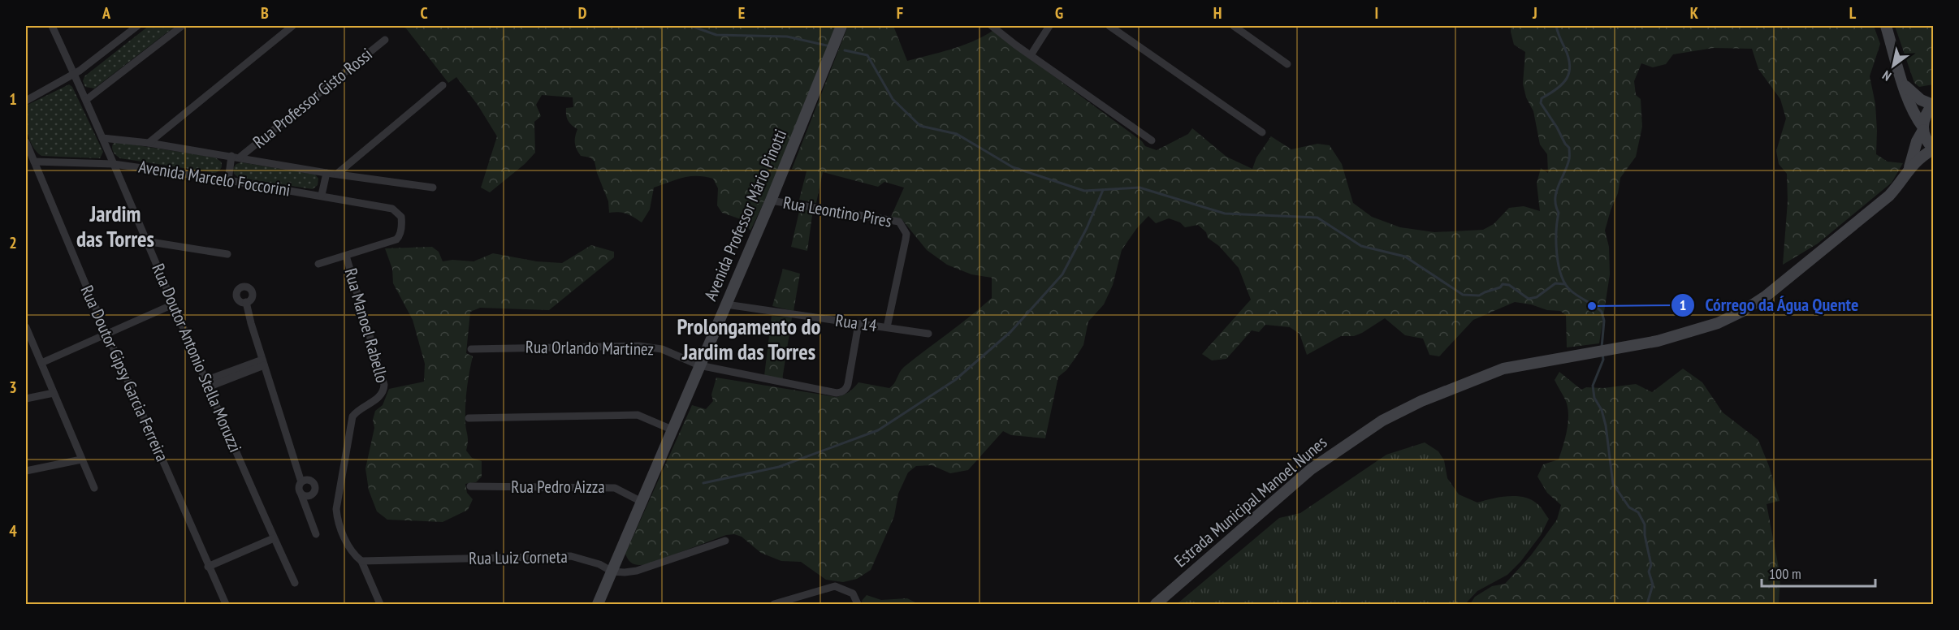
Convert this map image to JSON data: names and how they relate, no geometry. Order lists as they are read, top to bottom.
{
  "streets": {
    "main road": ["Avenida Professor Mário Pinotti", "Estrada Municipal Manoel Nunes"],
    "street": [
      "Rua Professor Gisto Rossi",
      "Avenida Marcelo Foccorini",
      "Rua Leontino Pires",
      "Rua 14",
      "Rua Manoel Rabello",
      "Rua Orlando Martinez",
      "Rua Doutor Antonio Stella Moruzzi",
      "Rua Doutor Gipsy Garcia Ferreira",
      "Rua Pedro Aizza",
      "Rua Luiz Corneta"
    ]
  },
  "crossings": [
    ["Rua Professor Gisto Rossi", "Avenida Marcelo Foccorini"],
    ["Avenida Marcelo Foccorini", "Rua Manoel Rabello"],
    ["Avenida Marcelo Foccorini", "Rua Doutor Antonio Stella Moruzzi"],
    ["Avenida Marcelo Foccorini", "Rua Doutor Gipsy Garcia Ferreira"],
    ["Rua Leontino Pires", "Avenida Professor Mário Pinotti"],
    ["Rua Leontino Pires", "Rua 14"],
    ["Avenida Professor Mário Pinotti", "Rua 14"],
    ["Avenida Professor Mário Pinotti", "Rua Orlando Martinez"],
    ["Avenida Professor Mário Pinotti", "Rua Pedro Aizza"],
    ["Avenida Professor Mário Pinotti", "Rua Luiz Corneta"],
    ["Rua 14", "Rua Orlando Martinez"],
    ["Rua Manoel Rabello", "Rua Luiz Corneta"]
  ],
  "districts": ["Jardim das Torres", "Prolongamento do Jardim das Torres"],
  "places": ["Córrego da Água Quente"],
  "scale_bar": "100 m",
  "north": "bottom left",
  "grid": {
    "columns": [
      "A",
      "B",
      "C",
      "D",
      "E",
      "F",
      "G",
      "H",
      "I",
      "J",
      "K",
      "L"
    ],
    "rows": [
      "1",
      "2",
      "3",
      "4"
    ]
  }
}
